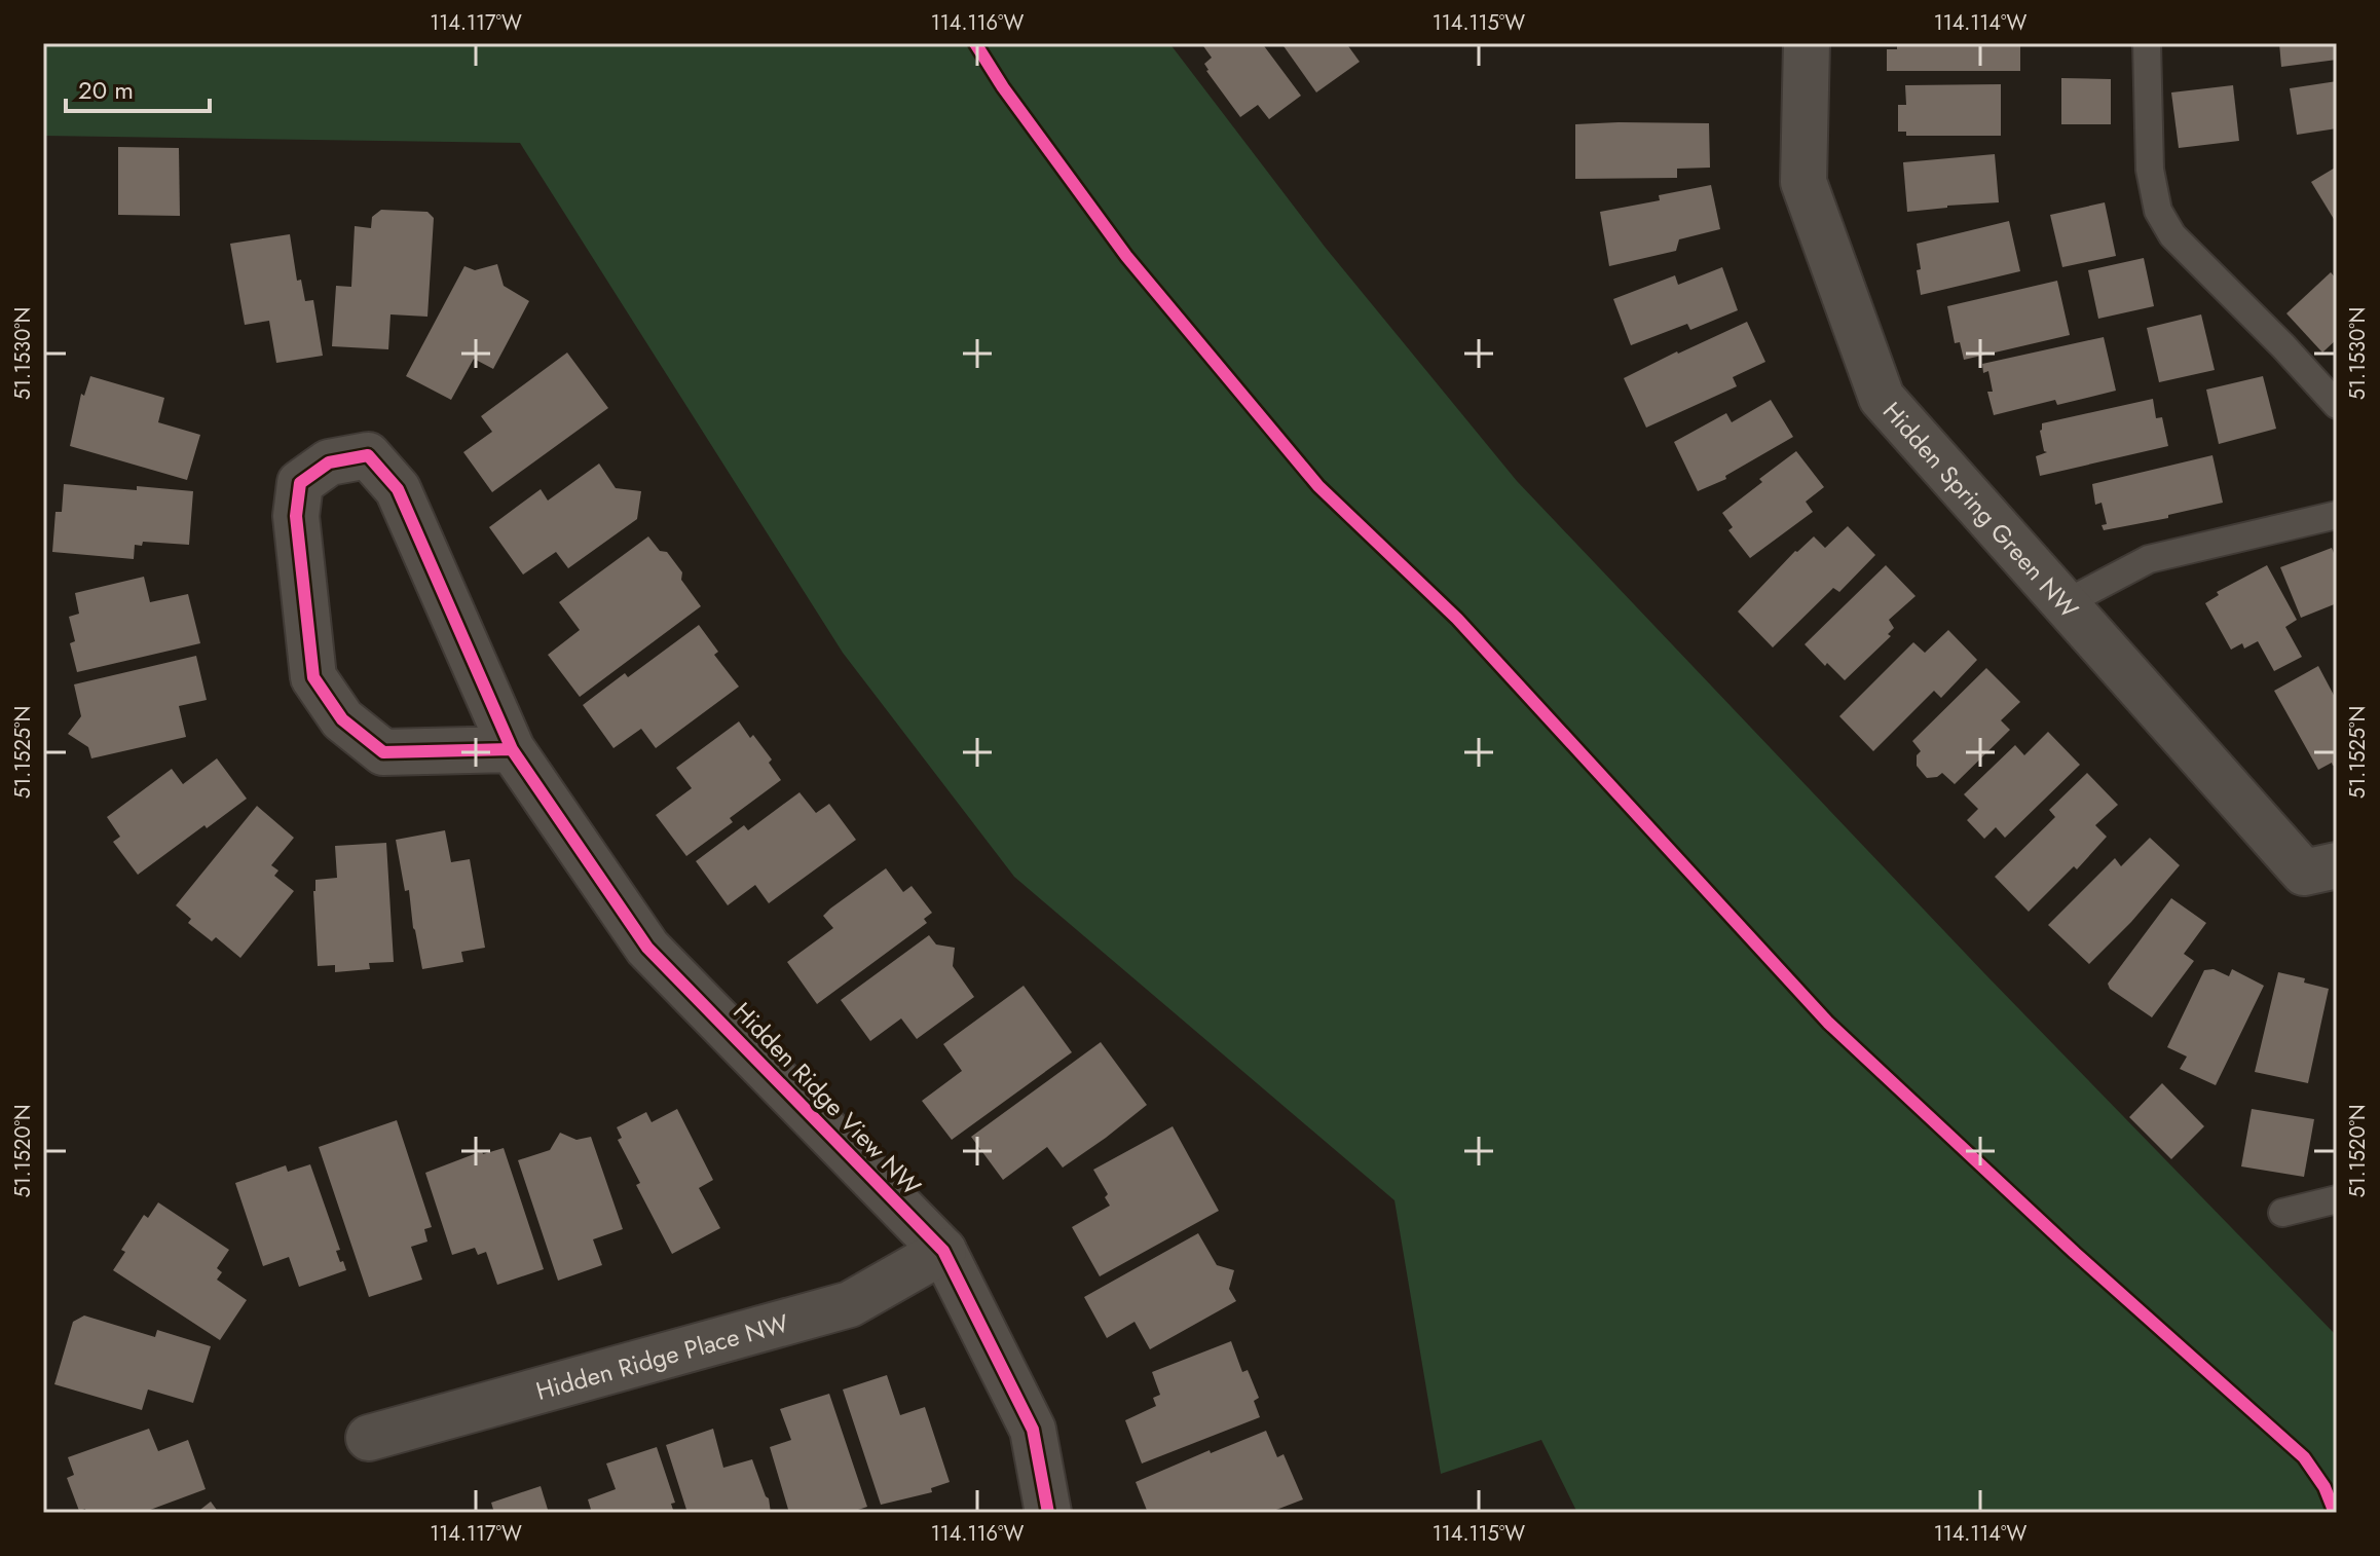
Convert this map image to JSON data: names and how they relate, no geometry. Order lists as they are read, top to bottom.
{
  "streets": {
    "street": ["Hidden Spring Green NW", "Hidden Ridge View NW", "Hidden Ridge Place NW"]
  },
  "crossings": [
    ["Hidden Ridge View NW", "Hidden Ridge Place NW"]
  ],
  "scale_bar": "20 m",
  "coordinates": [
    "114.117°W",
    "114.116°W",
    "114.115°W",
    "114.114°W",
    "51.1530°N",
    "51.1525°N",
    "51.1520°N"
  ]
}
